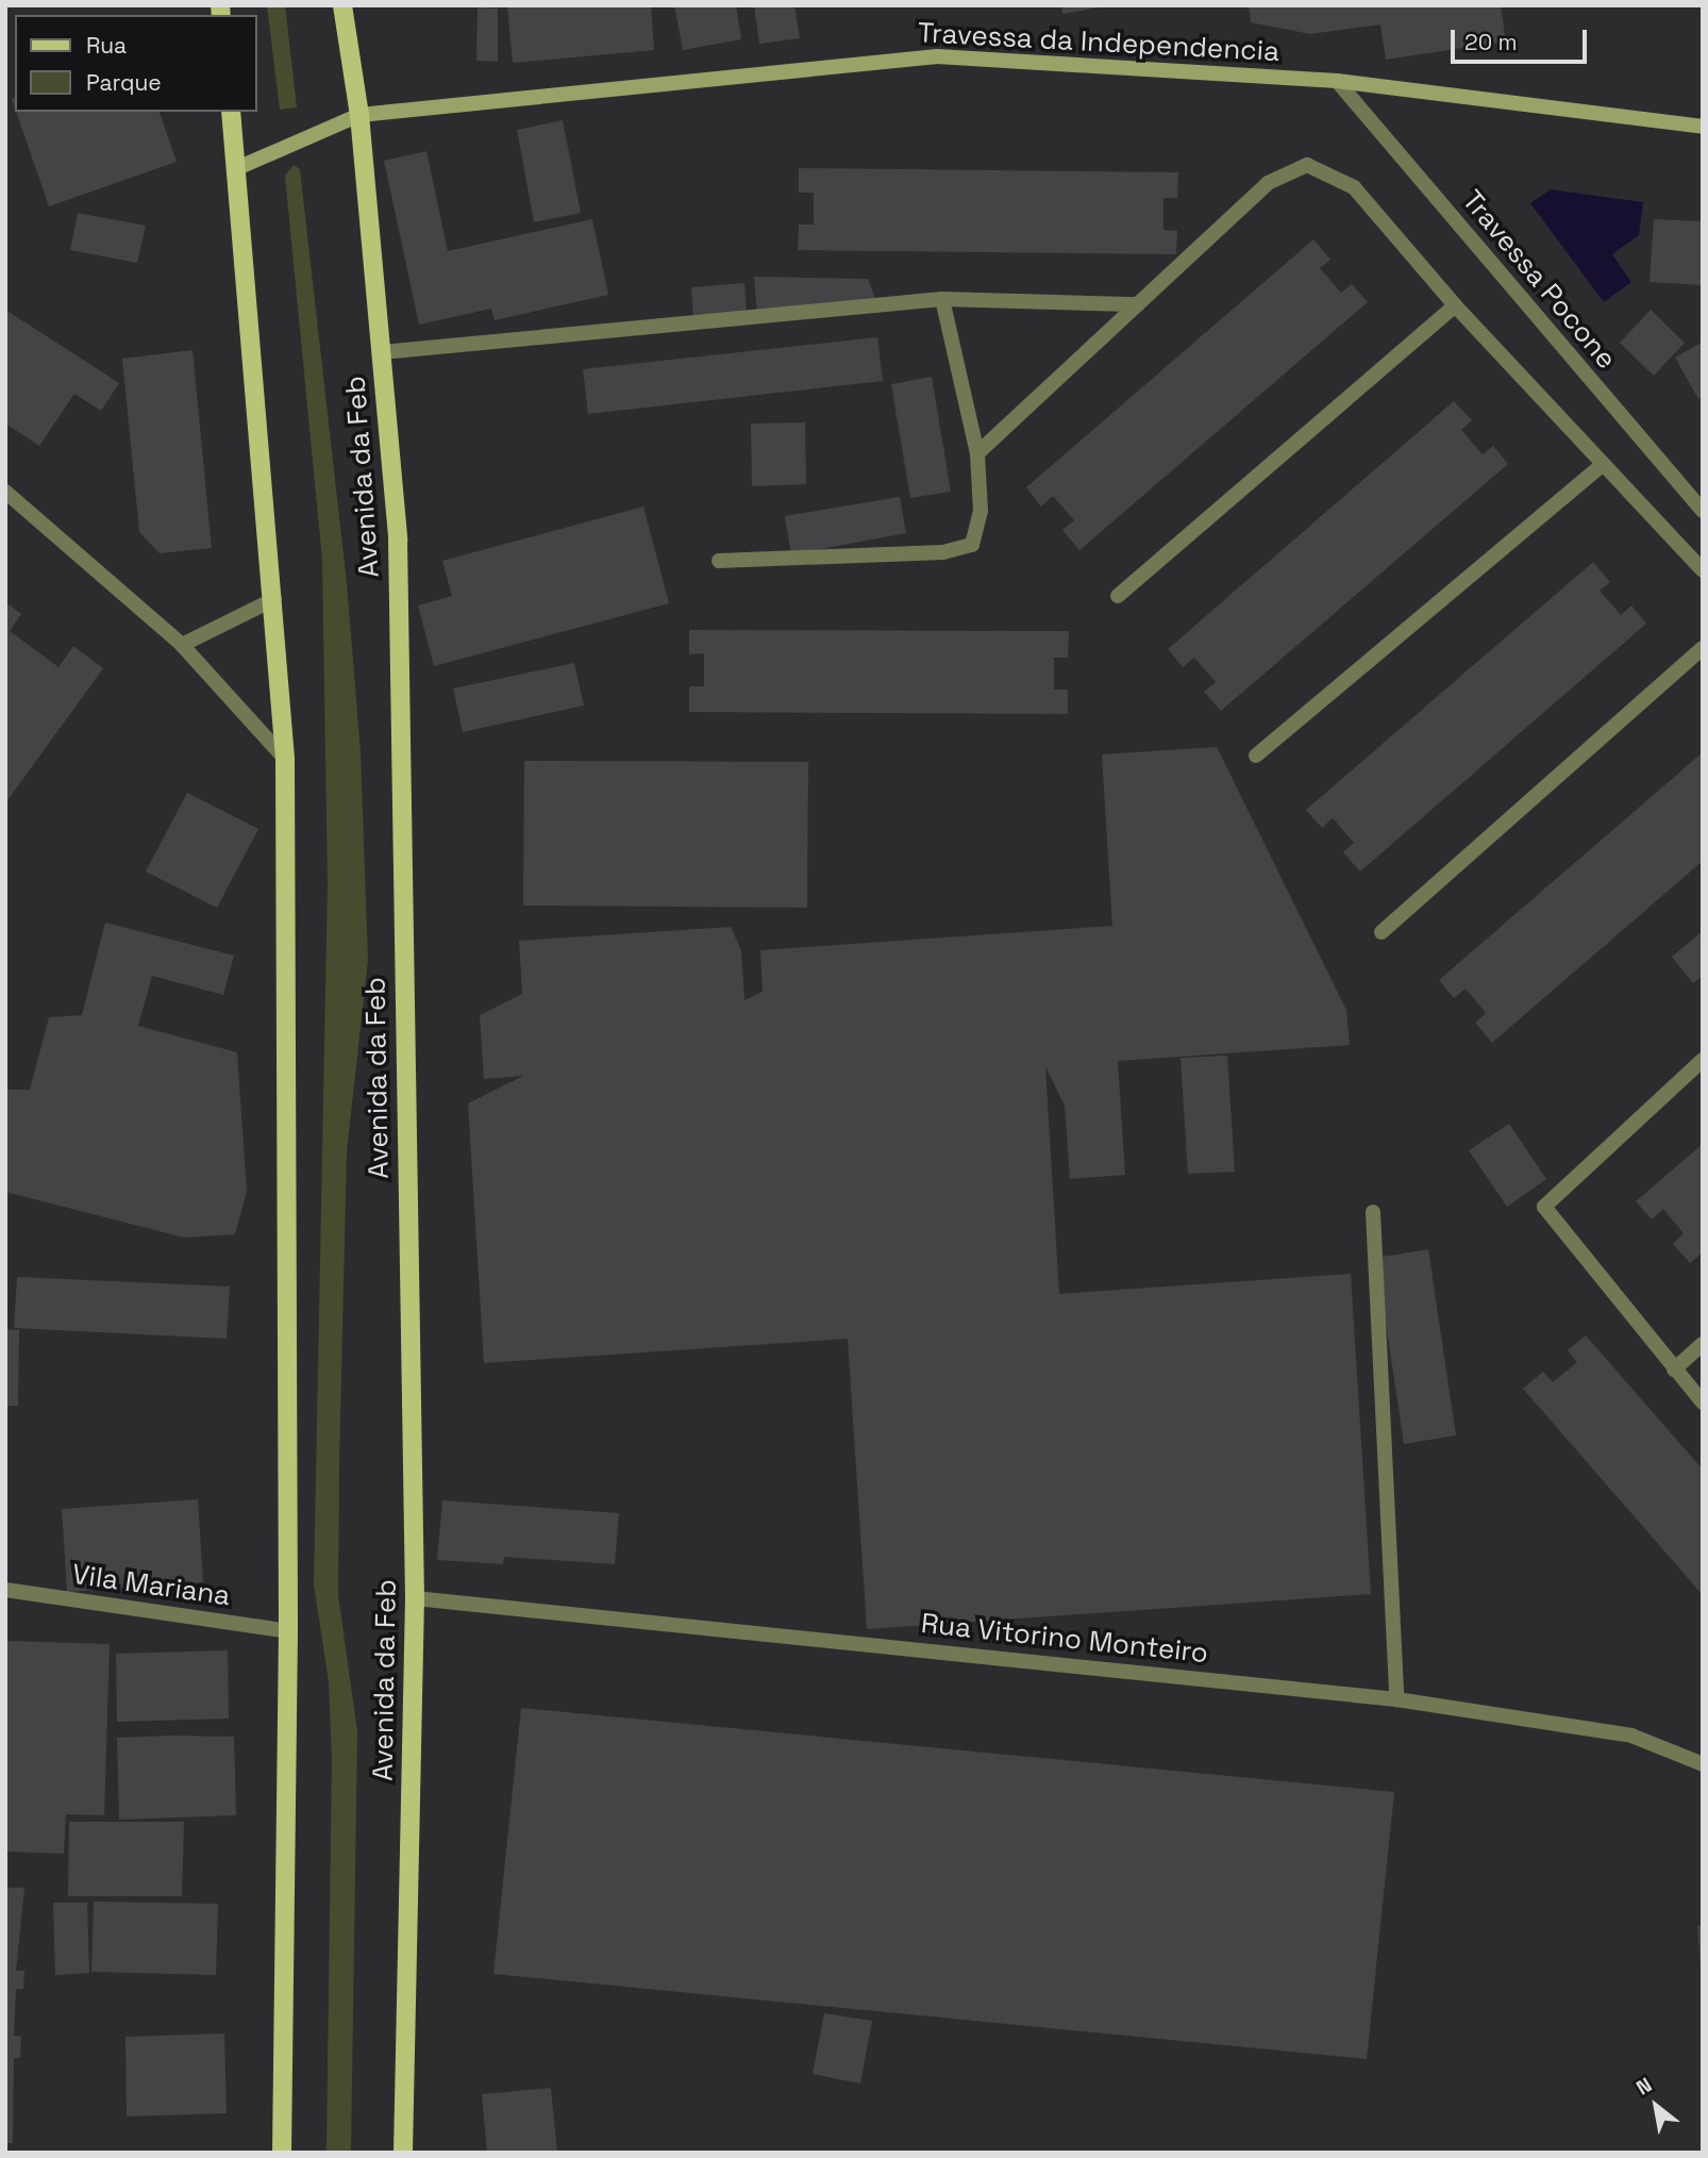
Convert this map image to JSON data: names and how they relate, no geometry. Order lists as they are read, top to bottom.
{
  "streets": {
    "main road": ["Travessa da Independencia", "Avenida da Feb"],
    "street": ["Travessa Pocone", "Vila Mariana", "Rua Vitorino Monteiro"]
  },
  "crossings": [
    ["Travessa da Independencia", "Travessa Pocone"],
    ["Travessa da Independencia", "Avenida da Feb"],
    ["Avenida da Feb", "Rua Vitorino Monteiro"]
  ],
  "legend": ["Rua", "Parque"],
  "scale_bar": "20 m",
  "north": "top left"
}
